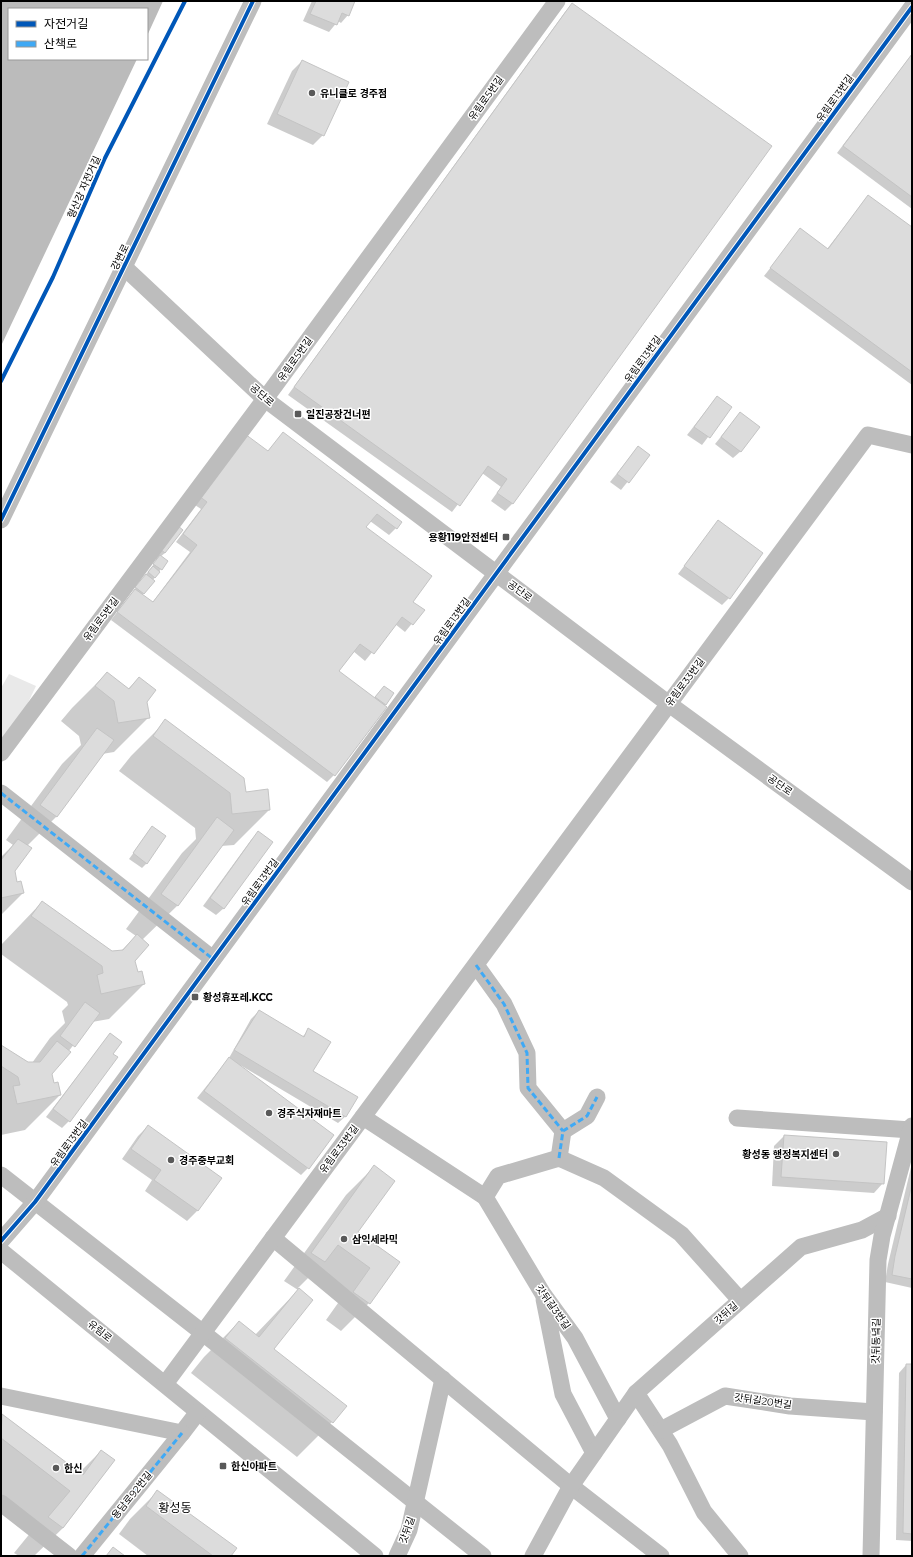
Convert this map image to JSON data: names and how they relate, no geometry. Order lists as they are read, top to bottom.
{
  "streets": {
    "street": [
      "유림로5번길",
      "유림로13번길",
      "강변로",
      "공단로",
      "유림로33번길",
      "갓뒤길3번길",
      "갓뒤길",
      "유림로",
      "갓뒤동녘길",
      "갓뒤길20번길",
      "용담로92번길"
    ],
    "cycle path": ["형산강 자전거길"]
  },
  "crossings": [
    ["유림로5번길", "공단로"],
    ["유림로13번길", "공단로"],
    ["강변로", "공단로"],
    ["공단로", "유림로33번길"],
    ["유림로33번길", "갓뒤길3번길"],
    ["유림로33번길", "유림로"],
    ["갓뒤길3번길", "갓뒤길"],
    ["갓뒤길", "갓뒤동녘길"],
    ["갓뒤동녘길", "갓뒤길20번길"]
  ],
  "districts": ["황성동"],
  "places": {
    "other": [
      "유니클로 경주점",
      "경주식자재마트",
      "황성동 행정복지센터",
      "경주중부교회",
      "삼익세라믹",
      "한신"
    ],
    "transit": [
      "일진공장건너편",
      "용황119안전센터",
      "황성휴포레.KCC",
      "한신아파트"
    ]
  },
  "legend": ["자전거길", "산책로"]
}
